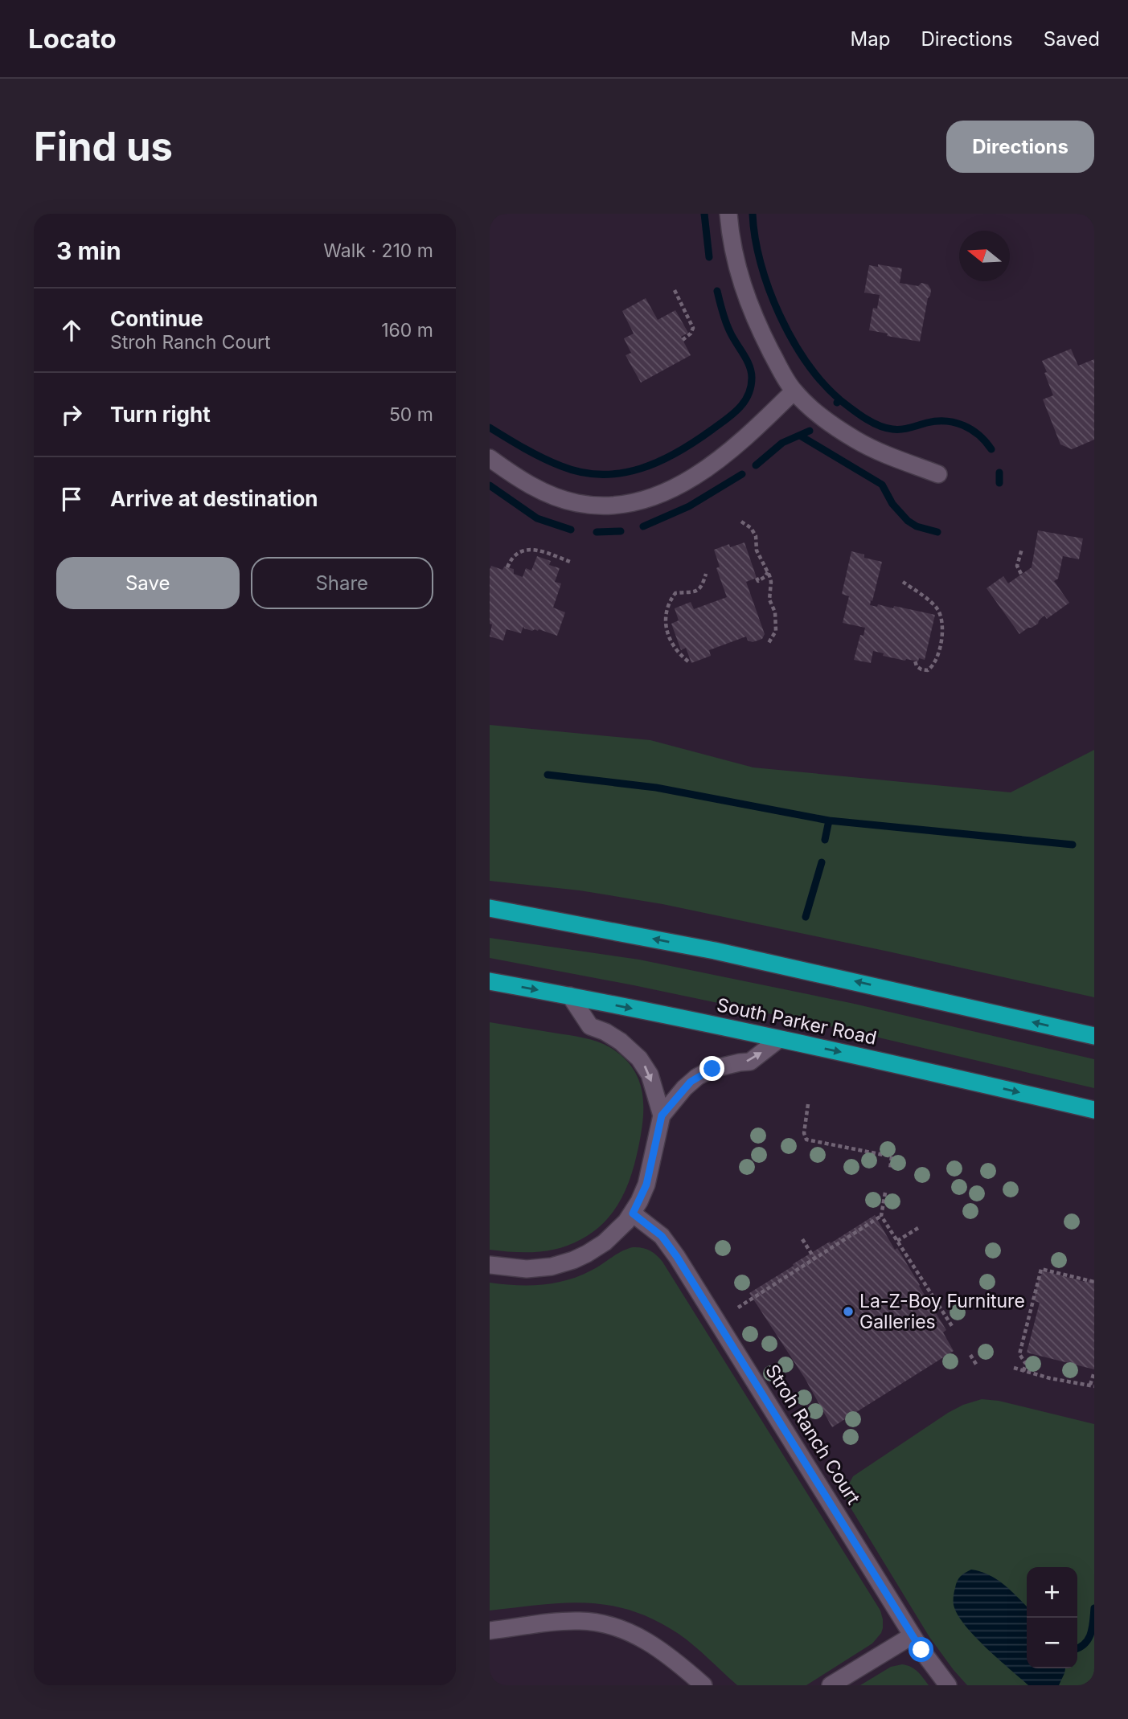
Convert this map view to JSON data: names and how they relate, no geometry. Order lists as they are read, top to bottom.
{
  "streets": {
    "highway": ["South Parker Road"],
    "street": ["Stroh Ranch Court"]
  },
  "places": ["La-Z-Boy Furniture Galleries"],
  "north": "left",
  "page": {
    "header": "Locato",
    "nav": ["Map", "Directions", "Saved"],
    "buttons": [
      "Directions",
      ["Save", "Share"]
    ],
    "title": "Find us",
    "heading": ["3 min", "Walk · 210 m"],
    "list": [
      ["Continue", "Stroh Ranch Court", "160 m"],
      ["Turn right", "50 m"],
      "Arrive at destination"
    ],
    "map_buttons": ["+", "−"]
  }
}
